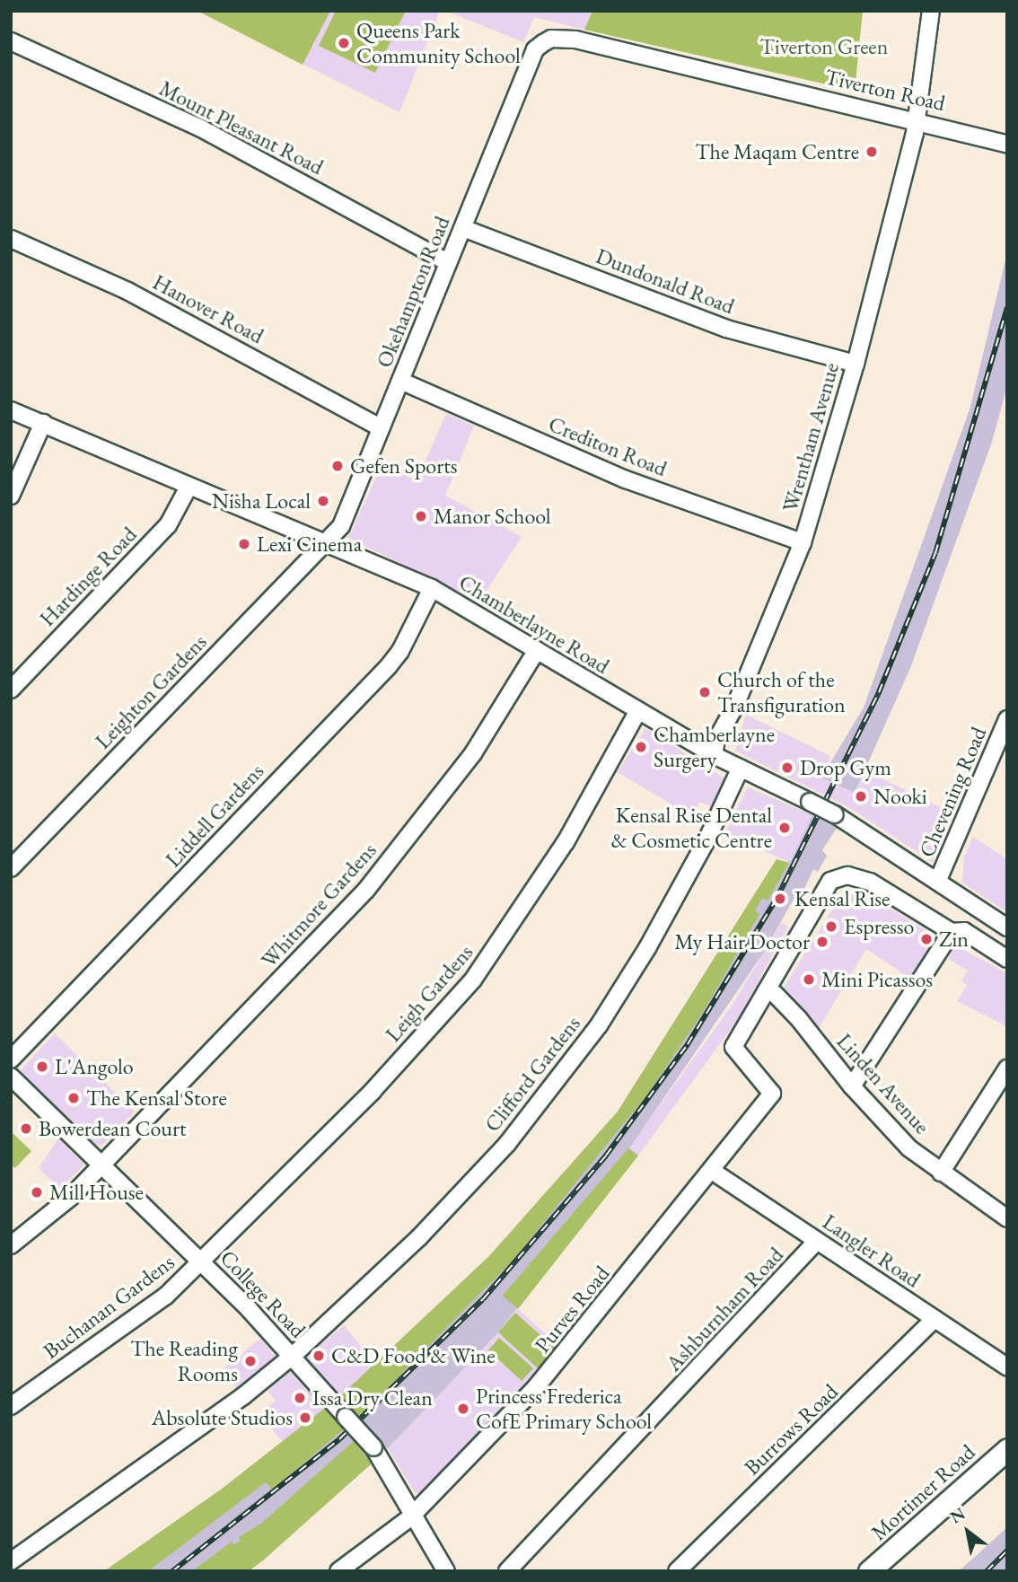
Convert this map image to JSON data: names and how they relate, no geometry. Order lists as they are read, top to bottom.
{
  "streets": {
    "main road": ["Mortimer Road"],
    "street": [
      "Tiverton Road",
      "Mount Pleasant Road",
      "Dundonald Road",
      "Okehampton Road",
      "Hanover Road",
      "Wrentham Avenue",
      "Crediton Road",
      "Hardinge Road",
      "Chamberlayne Road",
      "Leighton Gardens",
      "Chevening Road",
      "Liddell Gardens",
      "Whitmore Gardens",
      "Leigh Gardens",
      "Clifford Gardens",
      "Linden Avenue",
      "Langler Road",
      "College Road",
      "Buchanan Gardens",
      "Purves Road",
      "Ashburnham Road",
      "Burrows Road"
    ]
  },
  "crossings": [
    ["Tiverton Road", "Okehampton Road"],
    ["Tiverton Road", "Wrentham Avenue"],
    ["Mount Pleasant Road", "Okehampton Road"],
    ["Dundonald Road", "Okehampton Road"],
    ["Dundonald Road", "Wrentham Avenue"],
    ["Okehampton Road", "Hanover Road"],
    ["Okehampton Road", "Crediton Road"],
    ["Okehampton Road", "Chamberlayne Road"],
    ["Okehampton Road", "Leighton Gardens"],
    ["Wrentham Avenue", "Crediton Road"],
    ["Wrentham Avenue", "Chamberlayne Road"],
    ["Hardinge Road", "Chamberlayne Road"],
    ["Chamberlayne Road", "Leighton Gardens"],
    ["Chamberlayne Road", "Chevening Road"],
    ["Chamberlayne Road", "Liddell Gardens"],
    ["Chamberlayne Road", "Whitmore Gardens"],
    ["Chamberlayne Road", "Leigh Gardens"],
    ["Chamberlayne Road", "Clifford Gardens"],
    ["Whitmore Gardens", "College Road"],
    ["Leigh Gardens", "College Road"],
    ["Leigh Gardens", "Buchanan Gardens"],
    ["Clifford Gardens", "College Road"],
    ["Linden Avenue", "Purves Road"],
    ["Langler Road", "Purves Road"],
    ["Langler Road", "Ashburnham Road"],
    ["Langler Road", "Burrows Road"],
    ["College Road", "Buchanan Gardens"],
    ["College Road", "Purves Road"]
  ],
  "parks": ["Tiverton Green"],
  "places": [
    "Queens Park Community School",
    "The Maqam Centre",
    "Gefen Sports",
    "Nisha Local",
    "Manor School",
    "Lexi Cinema",
    "Church of the Transfiguration",
    "Chamberlayne Surgery",
    "Drop Gym",
    "Nooki",
    "Kensal Rise Dental & Cosmetic Centre",
    "Kensal Rise",
    "Espresso",
    "Zin",
    "My Hair Doctor",
    "Mini Picassos",
    "L'Angolo",
    "The Kensal Store",
    "Bowerdean Court",
    "Mill House",
    "C&D Food & Wine",
    "The Reading Rooms",
    "Issa Dry Clean",
    "Princess Frederica CofE Primary School",
    "Absolute Studios"
  ],
  "north": "top left"
}
